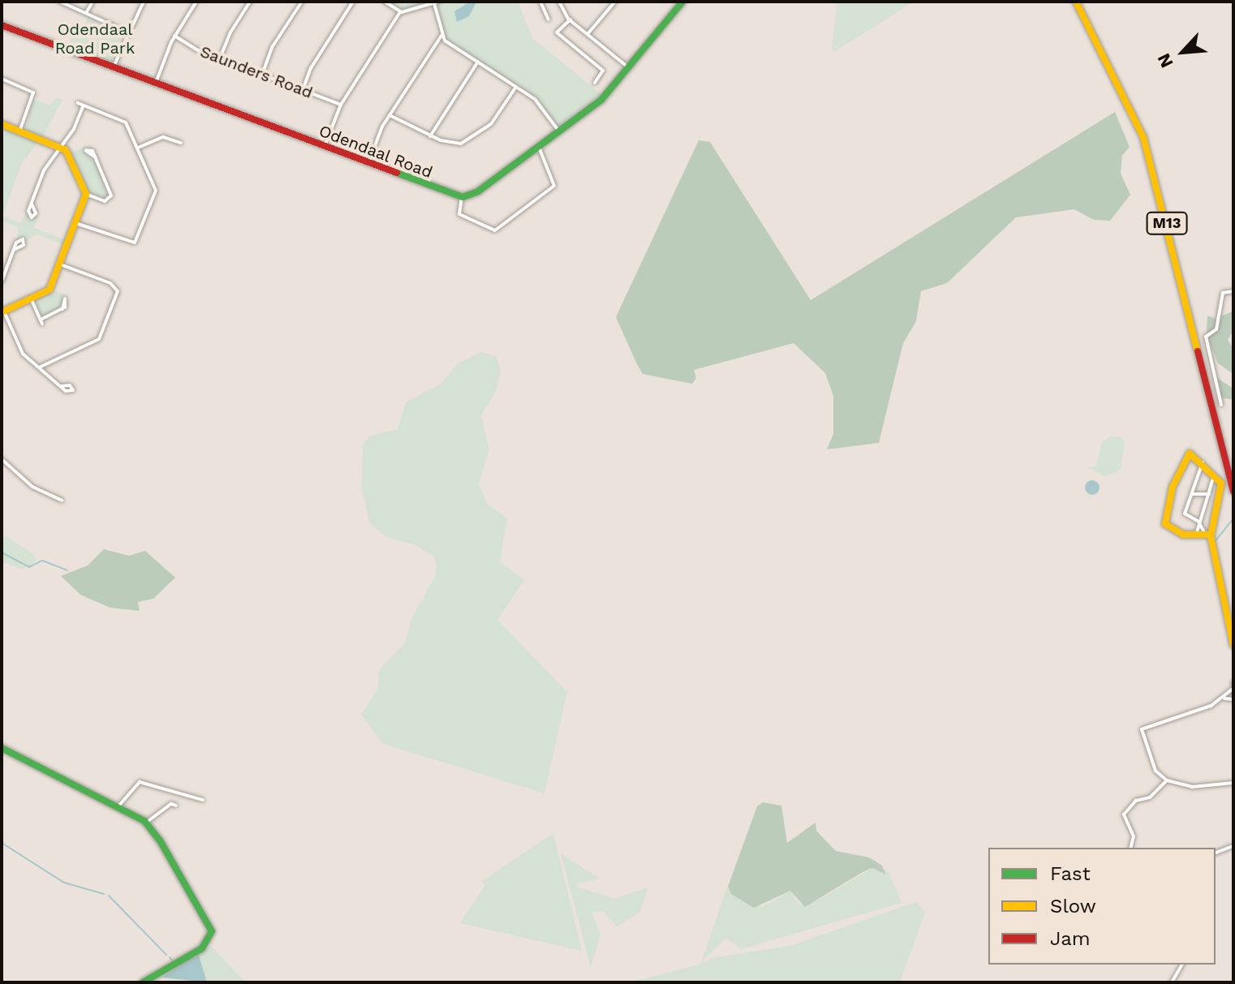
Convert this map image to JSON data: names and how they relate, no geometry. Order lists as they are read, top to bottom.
{
  "streets": {
    "street": ["Saunders Road", "Odendaal Road", "M13"]
  },
  "parks": ["Odendaal Road Park"],
  "legend": ["Fast", "Slow", "Jam"],
  "north": "bottom left"
}
